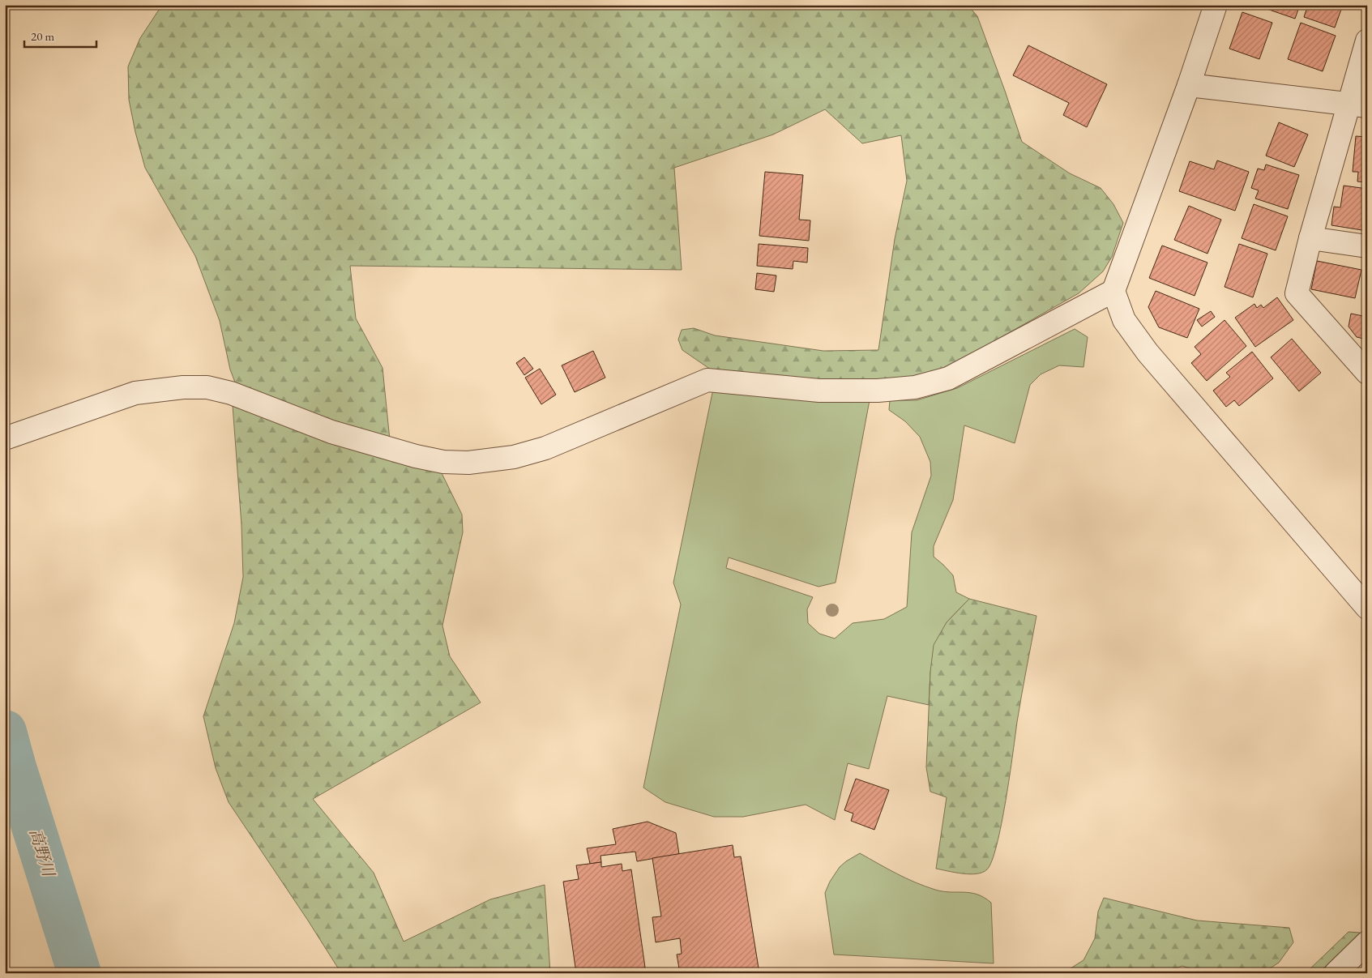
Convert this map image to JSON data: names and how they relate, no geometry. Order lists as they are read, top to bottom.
{
  "water": ["高野川"],
  "scale_bar": "20 m"
}
